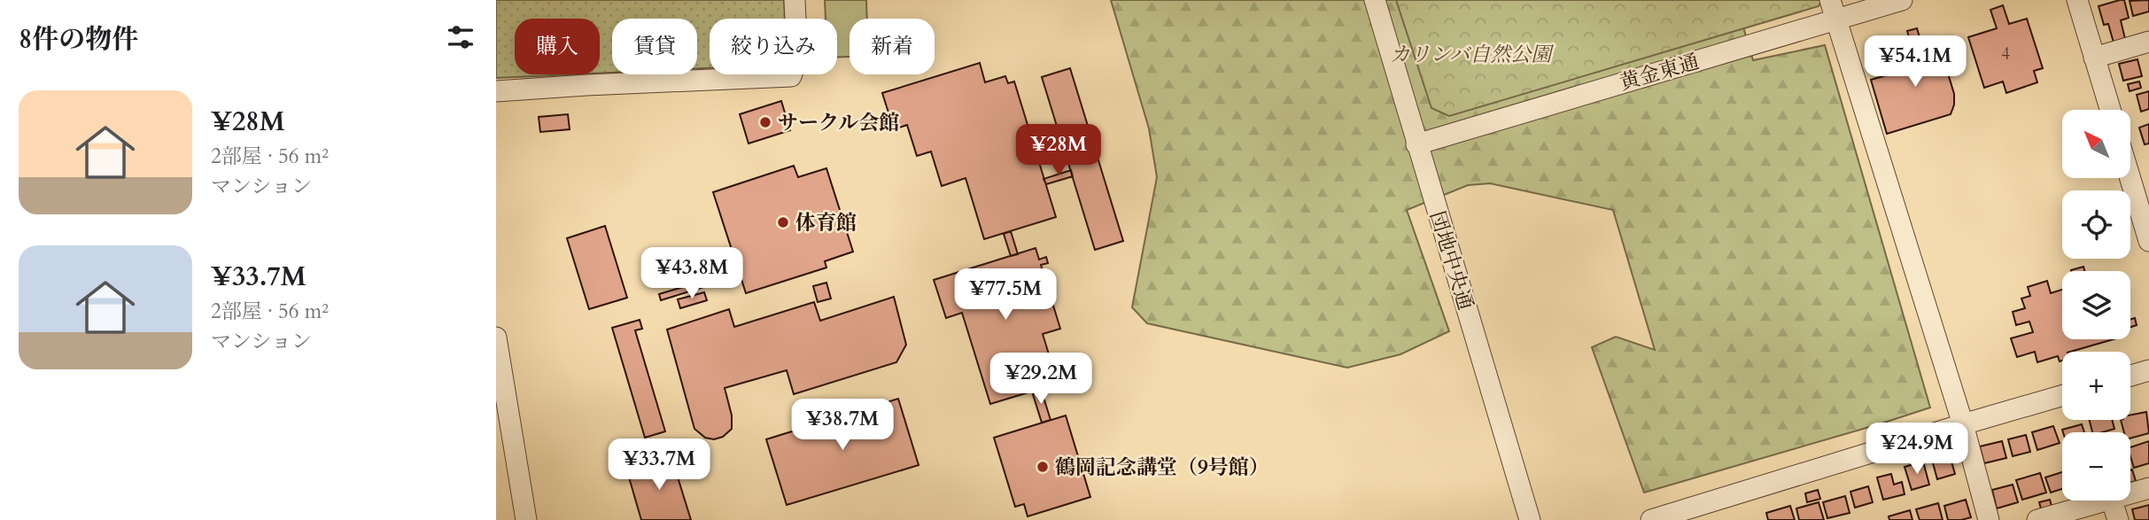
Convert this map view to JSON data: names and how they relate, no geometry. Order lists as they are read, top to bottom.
{
  "streets": {
    "street": ["黄金東通", "団地中央通"]
  },
  "crossings": [
    ["黄金東通", "団地中央通"]
  ],
  "parks": ["カリンバ自然公園"],
  "places": ["サークル会館", "体育館", "鶴岡記念講堂（9号館）"],
  "house_numbers": ["4"],
  "north": "top left",
  "page": {
    "heading": "8件の物件",
    "chip": [
      "購入",
      "賃貸",
      "絞り込み",
      "新着"
    ],
    "price": [
      "¥54.1M",
      "¥28M",
      "¥43.8M",
      "¥77.5M",
      "¥29.2M",
      "¥38.7M",
      "¥24.9M",
      "¥33.7M"
    ],
    "list": [
      {
        "name": "¥28M",
        "note": "2部屋 · 56 m² · マンション"
      },
      {
        "name": "¥33.7M",
        "note": "2部屋 · 56 m² · マンション"
      }
    ],
    "map_buttons": ["+", "−"]
  }
}
